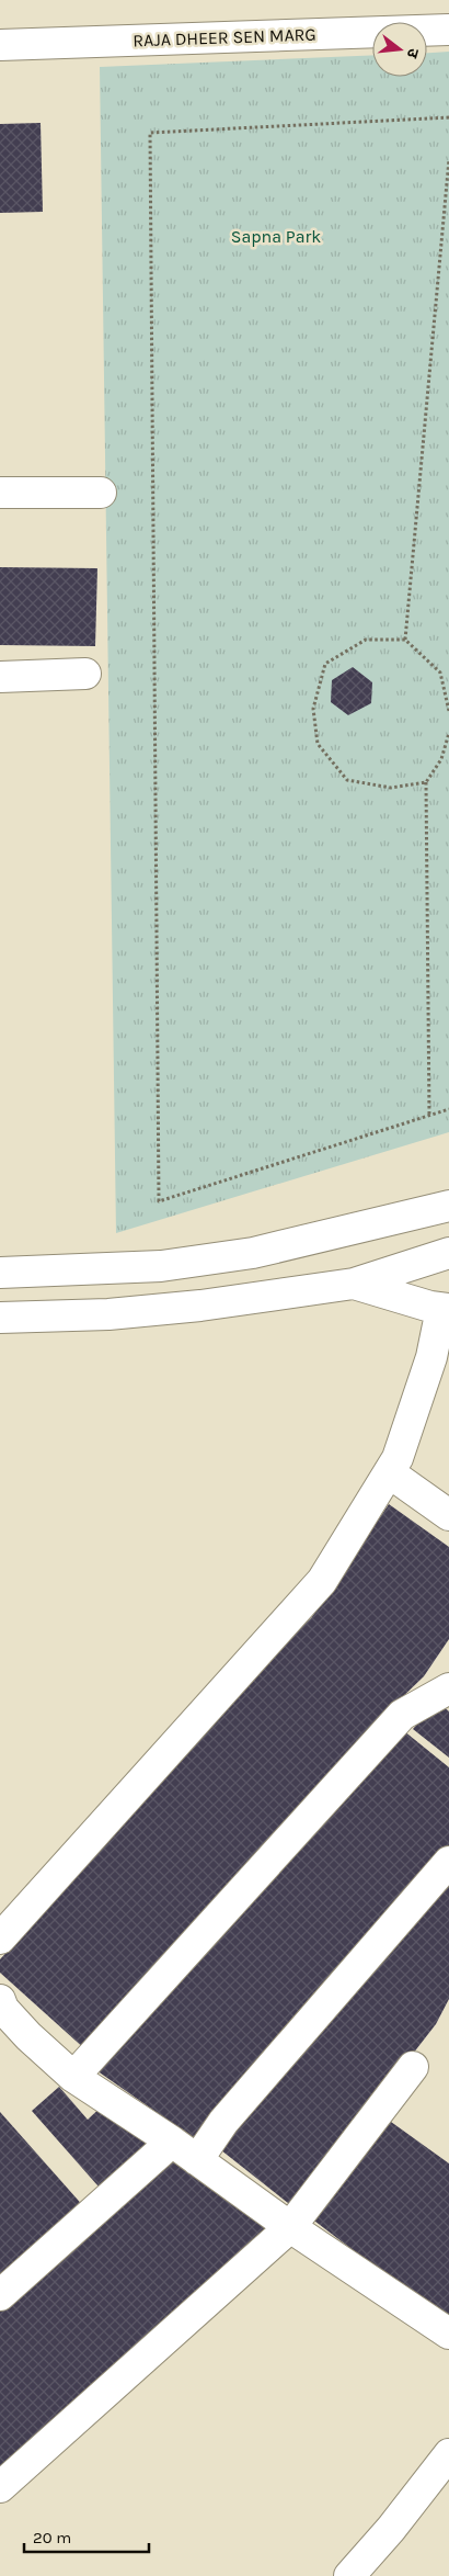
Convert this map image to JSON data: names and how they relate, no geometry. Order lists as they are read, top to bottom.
{
  "streets": {
    "street": ["RAJA DHEER SEN MARG"]
  },
  "parks": ["Sapna Park"],
  "scale_bar": "20 m",
  "north": "right"
}
